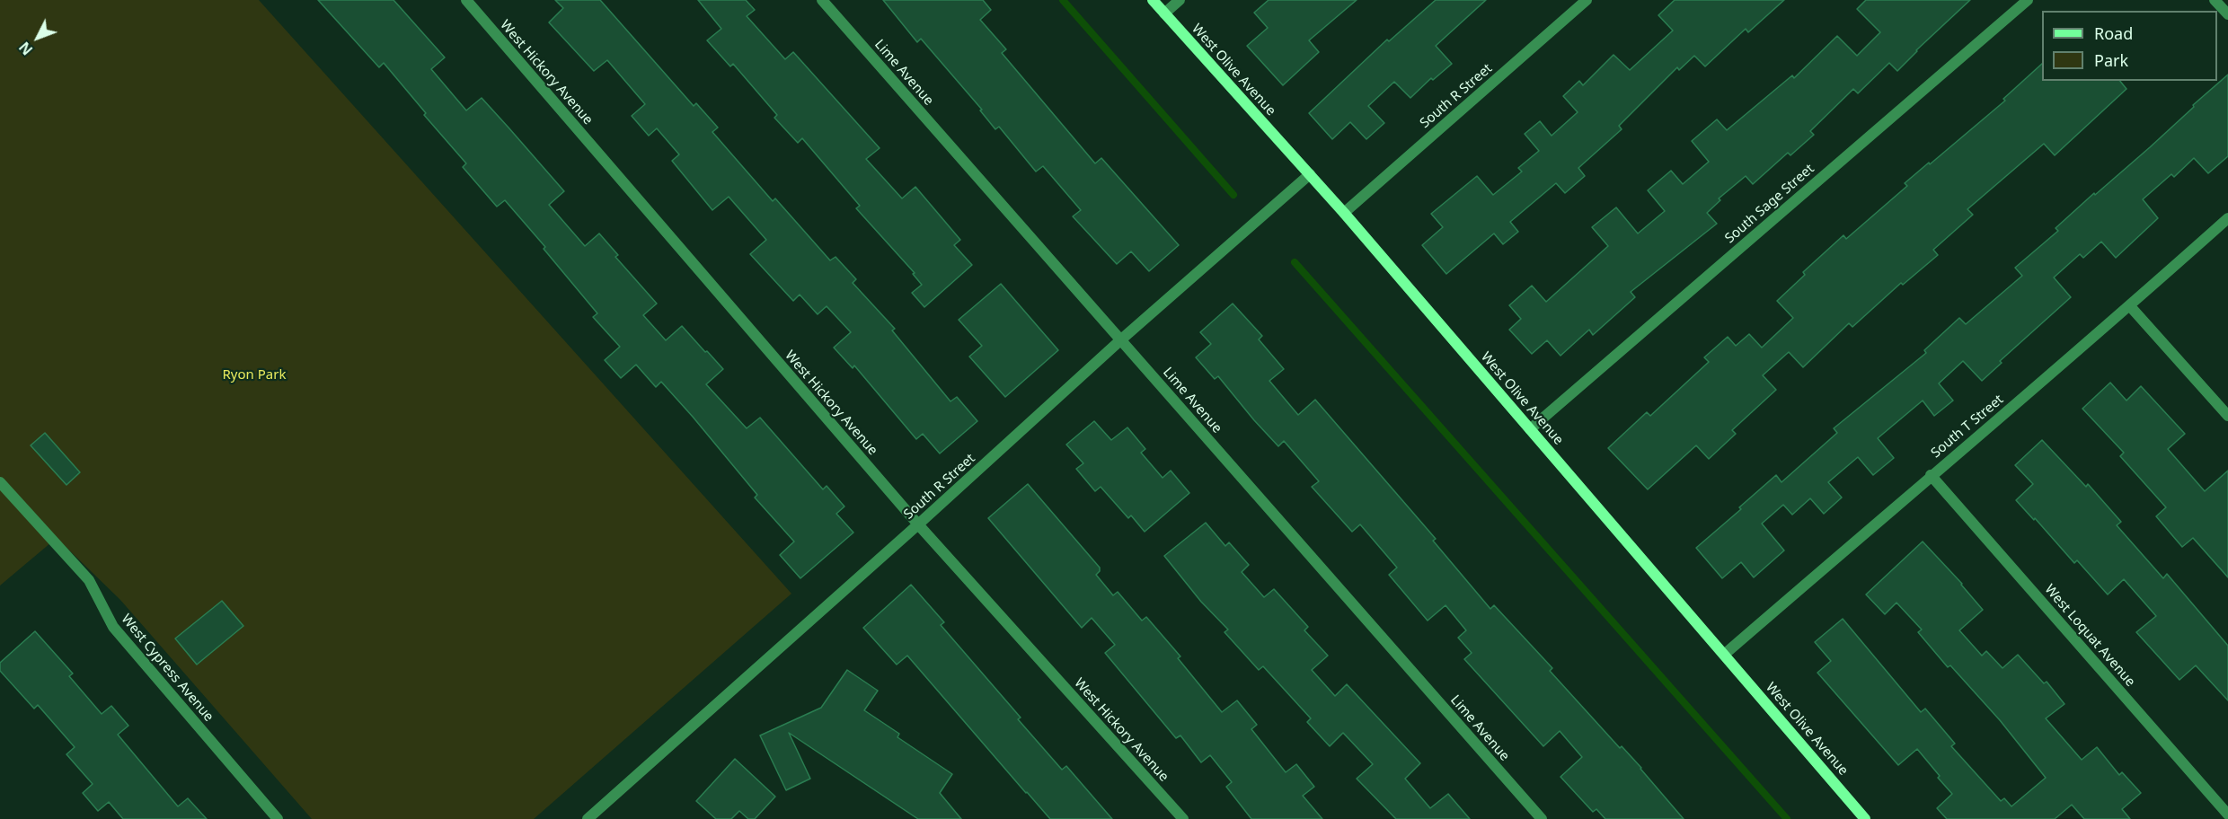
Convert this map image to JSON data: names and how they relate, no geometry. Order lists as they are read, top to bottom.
{
  "streets": {
    "street": [
      "West Olive Avenue",
      "West Hickory Avenue",
      "Lime Avenue",
      "South R Street",
      "South Sage Street",
      "South T Street",
      "West Loquat Avenue",
      "West Cypress Avenue"
    ]
  },
  "crossings": [
    ["West Olive Avenue", "South R Street"],
    ["West Olive Avenue", "South Sage Street"],
    ["West Olive Avenue", "South T Street"],
    ["West Hickory Avenue", "South R Street"],
    ["Lime Avenue", "South R Street"],
    ["South T Street", "West Loquat Avenue"]
  ],
  "parks": ["Ryon Park"],
  "legend": ["Road", "Park"],
  "north": "bottom left"
}
